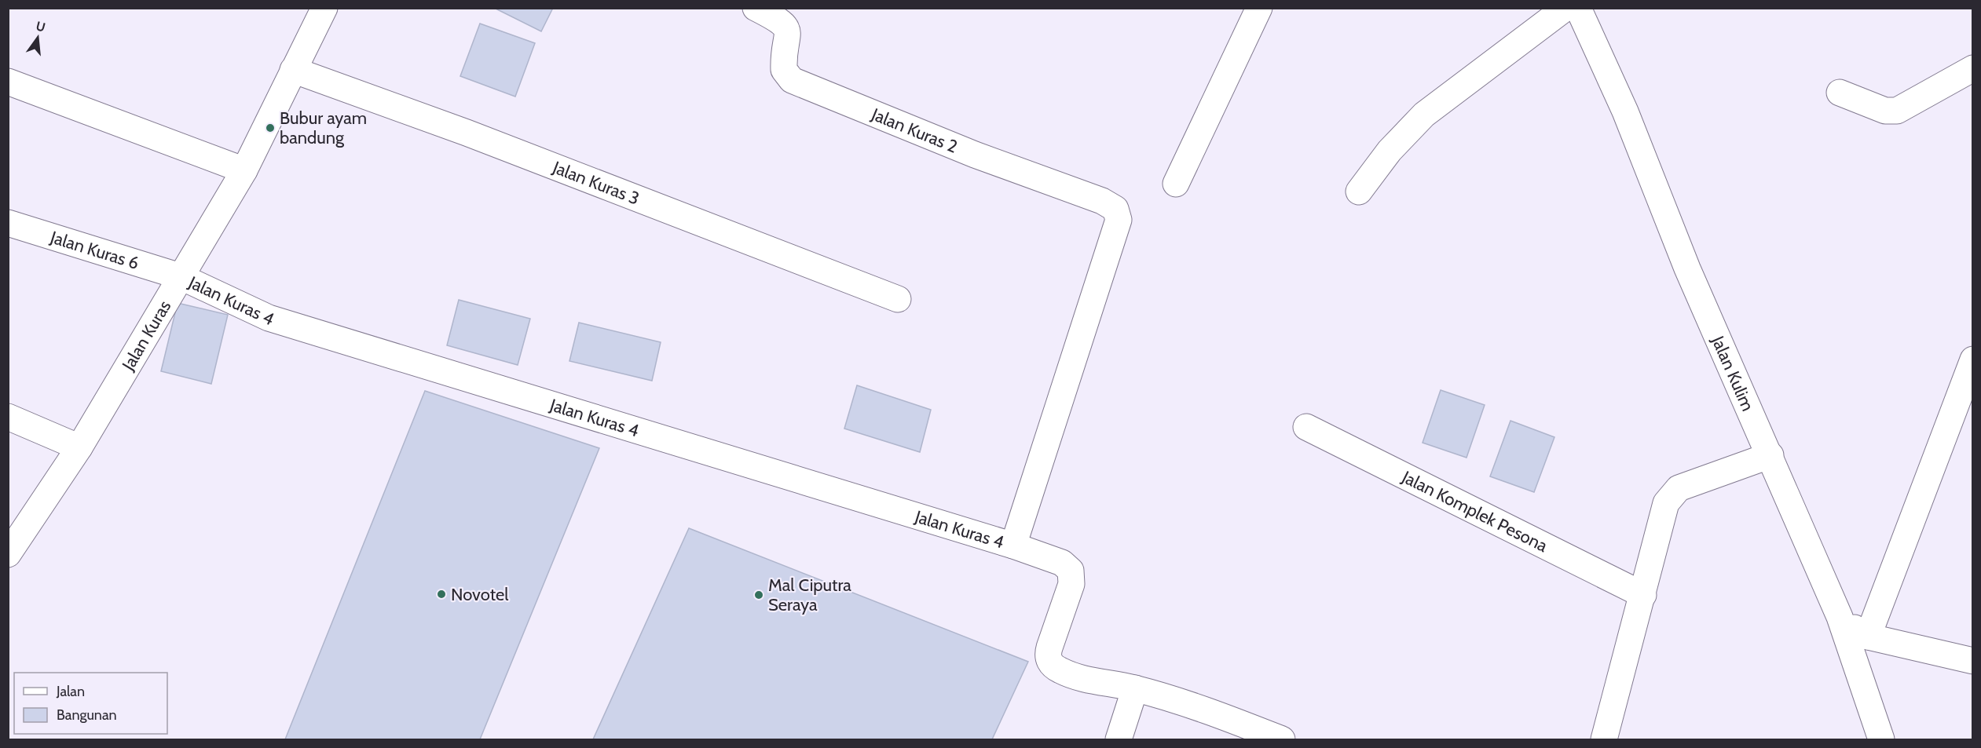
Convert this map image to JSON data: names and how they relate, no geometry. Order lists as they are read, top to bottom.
{
  "streets": {
    "street": [
      "Jalan Kuras 2",
      "Jalan Kuras 3",
      "Jalan Kuras 6",
      "Jalan Kuras 4",
      "Jalan Kuras",
      "Jalan Kulim",
      "Jalan Komplek Pesona"
    ]
  },
  "crossings": [
    ["Jalan Kuras 2", "Jalan Kuras 4"],
    ["Jalan Kuras 3", "Jalan Kuras"],
    ["Jalan Kuras 6", "Jalan Kuras 4"],
    ["Jalan Kuras 6", "Jalan Kuras"],
    ["Jalan Kuras 4", "Jalan Kuras"]
  ],
  "places": ["Bubur ayam bandung", "Novotel", "Mal Ciputra Seraya"],
  "legend": ["Jalan", "Bangunan"],
  "north": "top"
}
